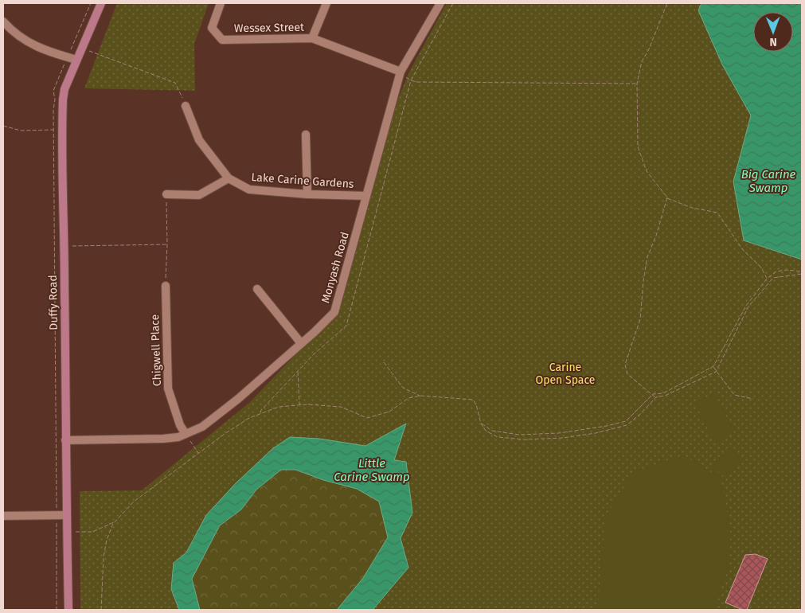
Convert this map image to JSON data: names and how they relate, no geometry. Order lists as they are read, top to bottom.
{
  "streets": {
    "main road": ["Duffy Road"],
    "street": [
      "Wessex Street",
      "Lake Carine Gardens",
      "Monyash Road",
      "Chigwell Place"
    ]
  },
  "crossings": [
    ["Wessex Street", "Monyash Road"],
    ["Lake Carine Gardens", "Monyash Road"],
    ["Monyash Road", "Duffy Road"],
    ["Monyash Road", "Chigwell Place"]
  ],
  "water": ["Big Carine Swamp", "Little Carine Swamp"],
  "parks": ["Carine Open Space"],
  "north": "bottom"
}
